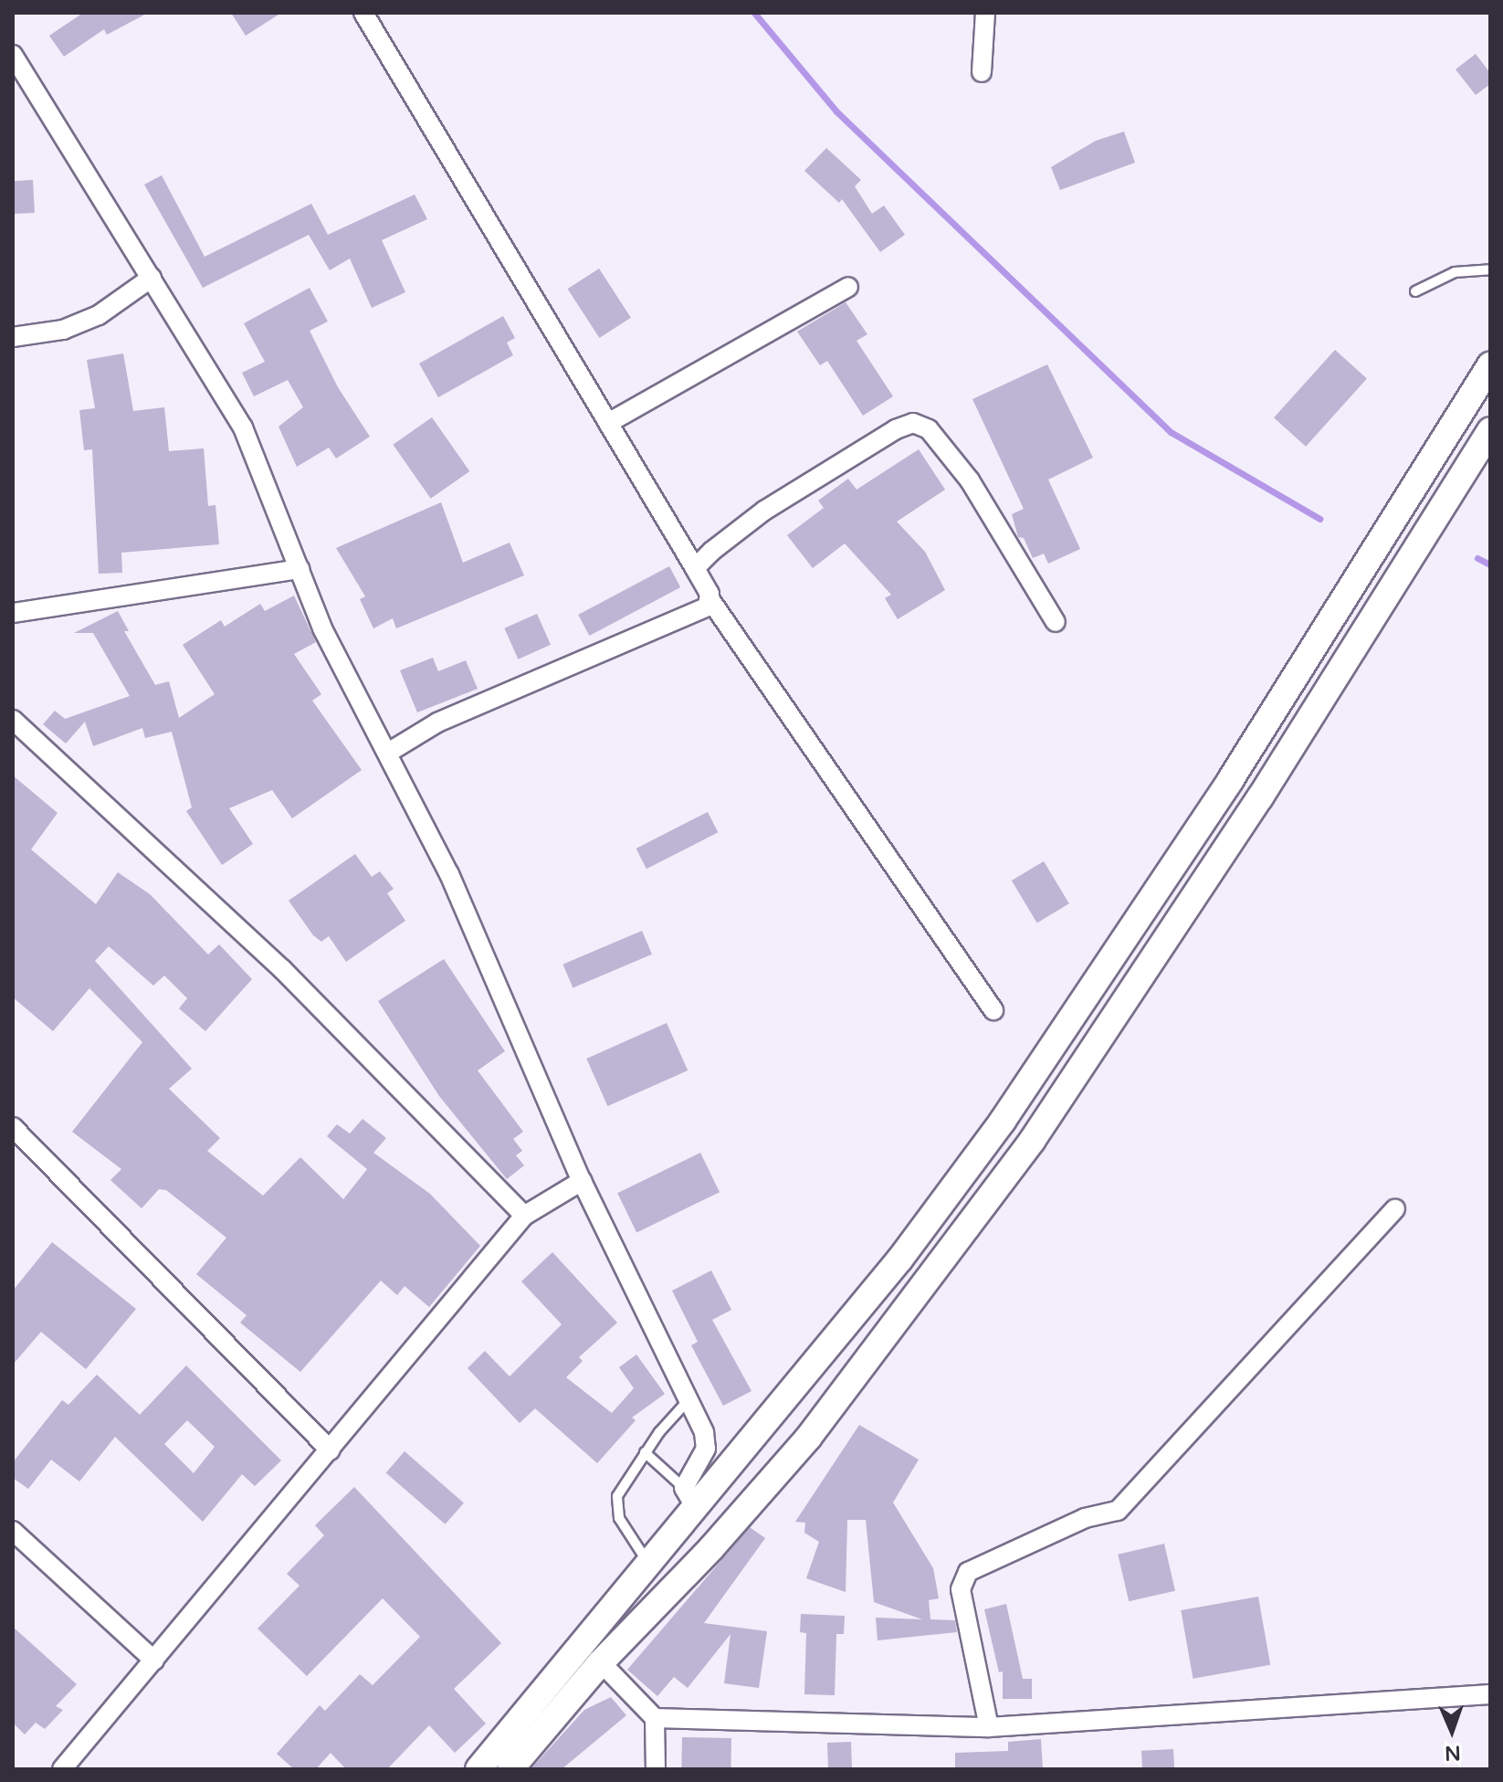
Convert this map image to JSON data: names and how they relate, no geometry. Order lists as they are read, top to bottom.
{
  "north": "bottom"
}
